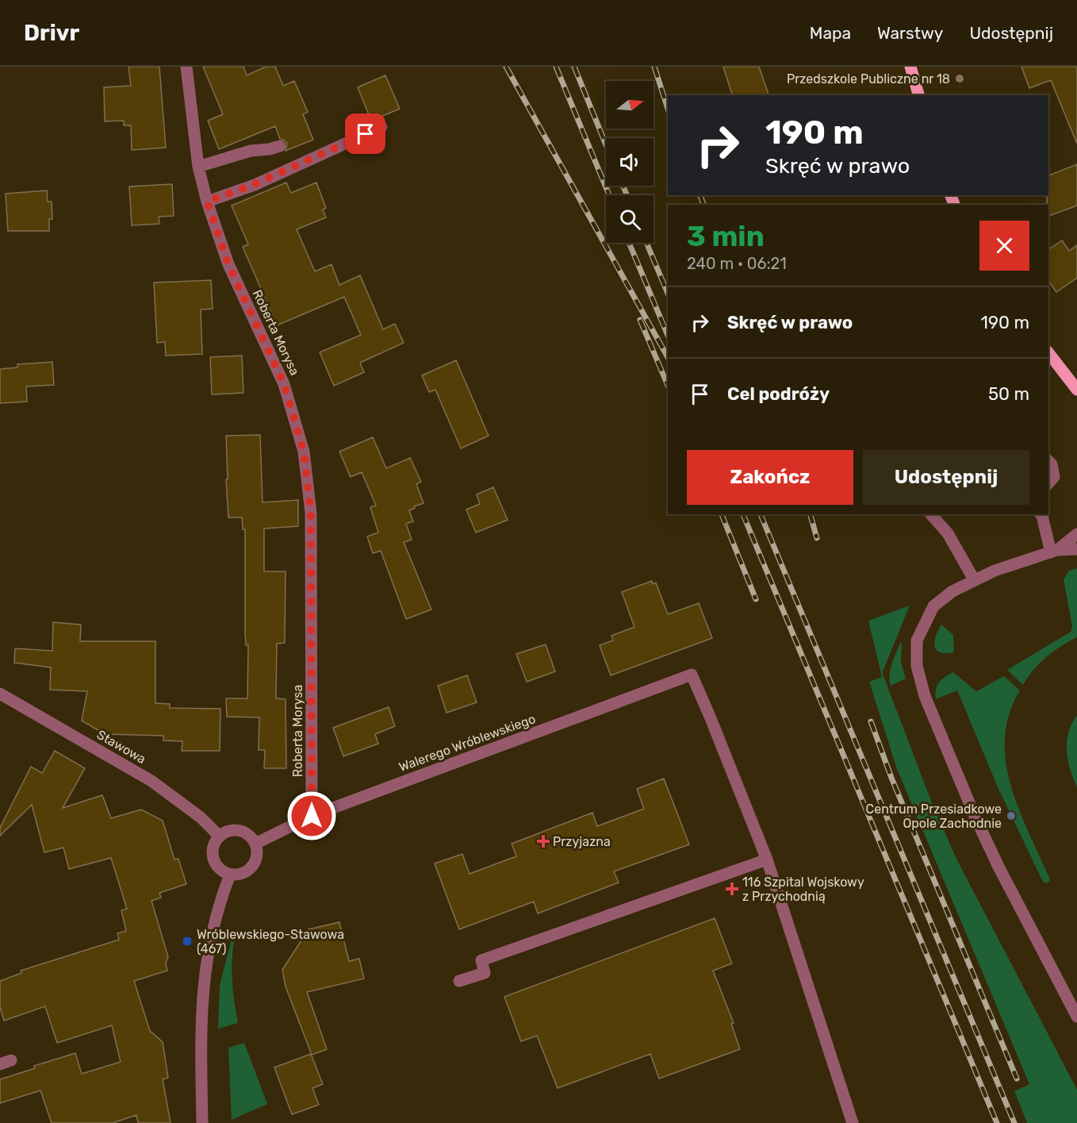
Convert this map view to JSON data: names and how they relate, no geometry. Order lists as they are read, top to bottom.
{
  "streets": {
    "street": ["Roberta Morysa", "Walerego Wróblewskiego", "Stawowa"]
  },
  "crossings": [
    ["Roberta Morysa", "Walerego Wróblewskiego"],
    ["Walerego Wróblewskiego", "Stawowa"]
  ],
  "places": {
    "other": ["Przedszkole Publiczne nr 18", "Centrum Przesiadkowe Opole Zachodnie"],
    "health": ["Przyjazna", "116 Szpital Wojskowy z Przychodnią"],
    "transit": ["Wróblewskiego-Stawowa (467)"]
  },
  "north": "right",
  "page": {
    "header": "Drivr",
    "nav": ["Mapa", "Warstwy", "Udostępnij"],
    "turn": ["190 m", "Skręć w prawo"],
    "heading": ["3 min", "240 m · 06:21"],
    "list": [
      {
        "name": "Skręć w prawo",
        "value": "190 m"
      },
      {
        "name": "Cel podróży",
        "value": "50 m"
      }
    ],
    "buttons": ["Zakończ", "Udostępnij"]
  }
}
